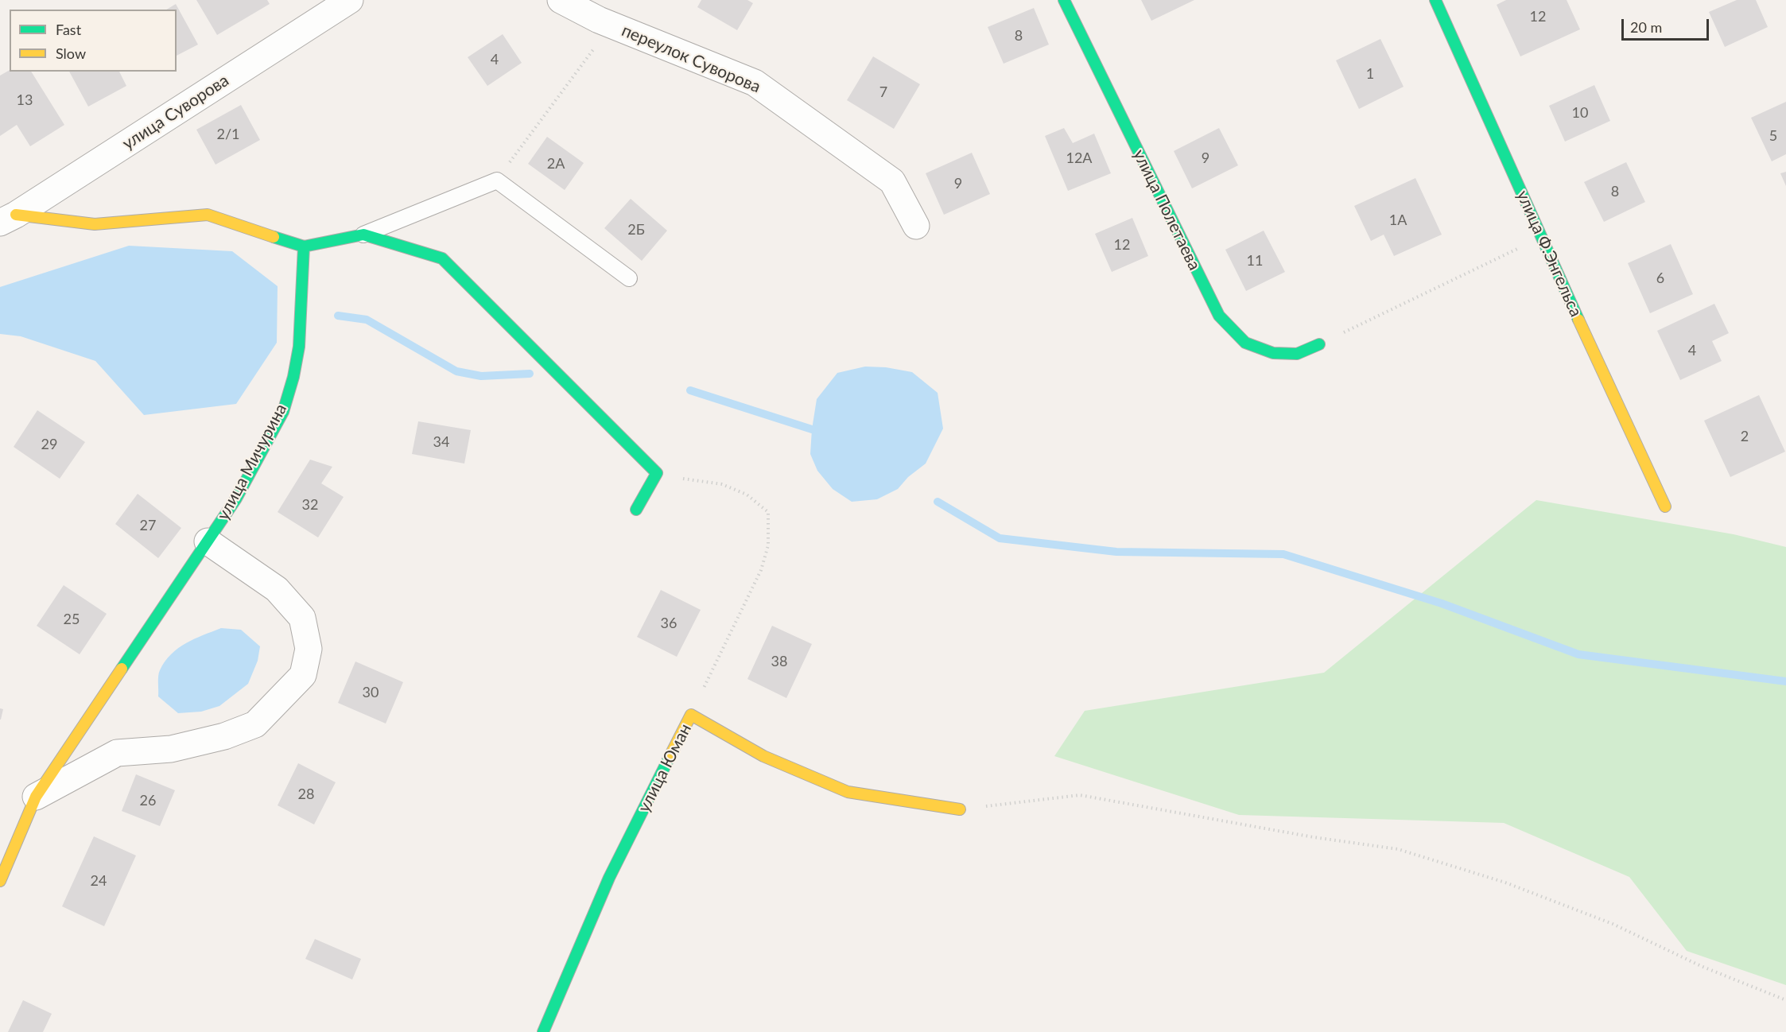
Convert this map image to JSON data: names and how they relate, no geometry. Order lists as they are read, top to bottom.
{
  "streets": {
    "street": [
      "переулок Суворова",
      "улица Суворова",
      "улица Полетаева",
      "улица Ф.Энгельса",
      "улица Мичурина",
      "улица Юман"
    ]
  },
  "house_numbers": [
    "12",
    "8",
    "4",
    "1",
    "7",
    "13",
    "10",
    "2/1",
    "5",
    "12А",
    "9",
    "2А",
    "9",
    "8",
    "1А",
    "2Б",
    "12",
    "11",
    "6",
    "4",
    "2",
    "34",
    "29",
    "32",
    "27",
    "25",
    "36",
    "38",
    "30",
    "28",
    "26",
    "24"
  ],
  "legend": ["Fast", "Slow"],
  "scale_bar": "20 m"
}
